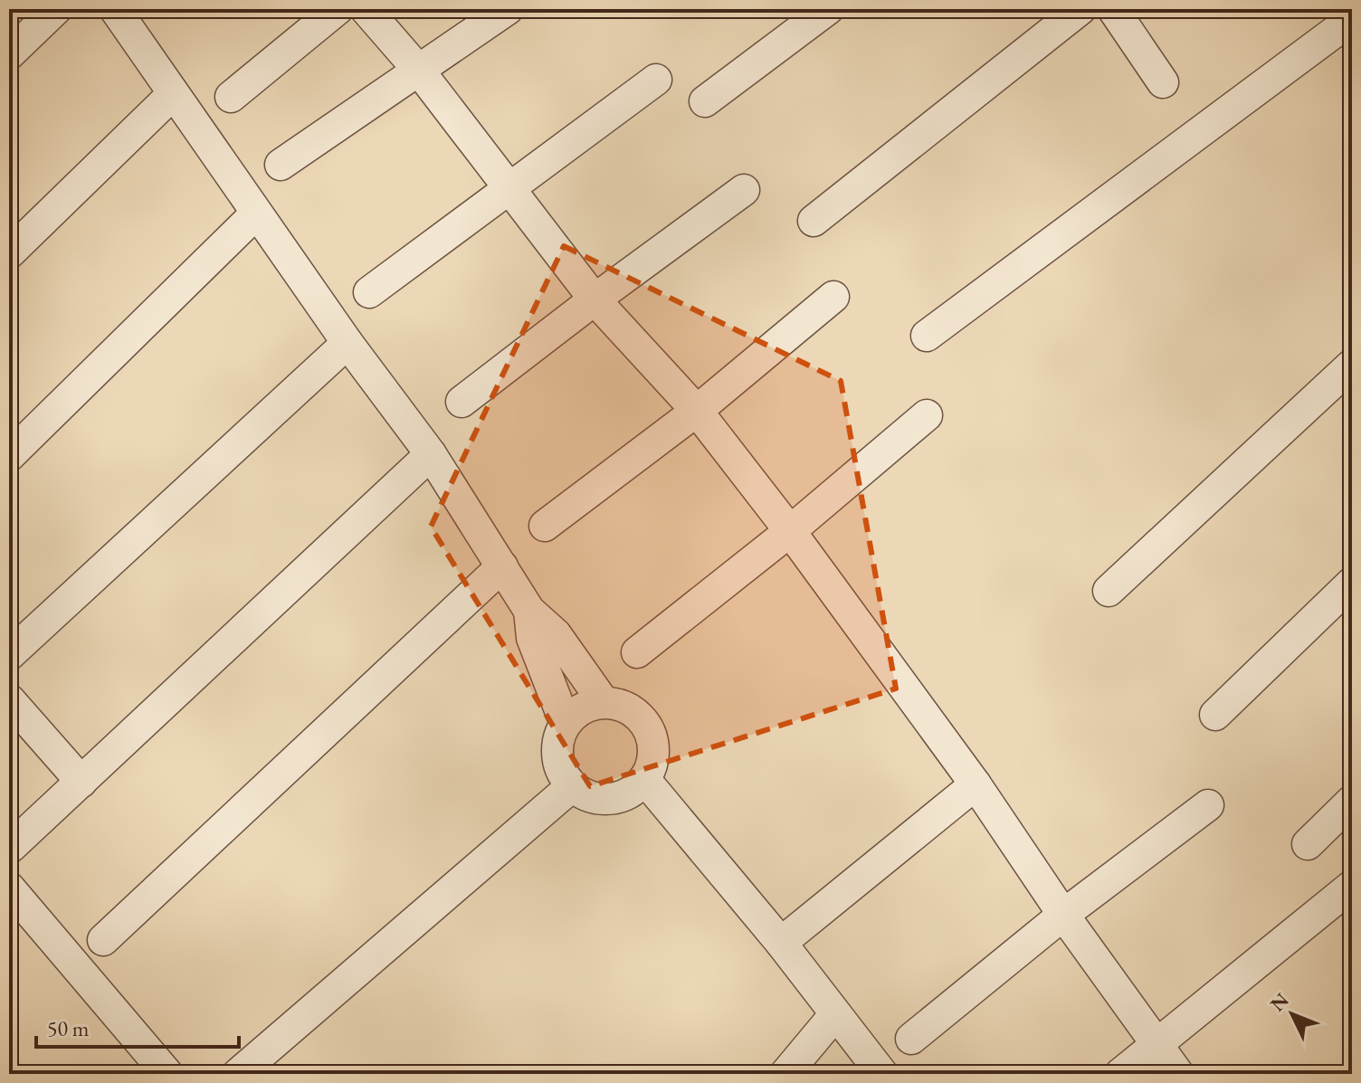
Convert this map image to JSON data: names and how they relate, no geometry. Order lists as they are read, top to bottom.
{
  "scale_bar": "50 m",
  "north": "top left"
}
